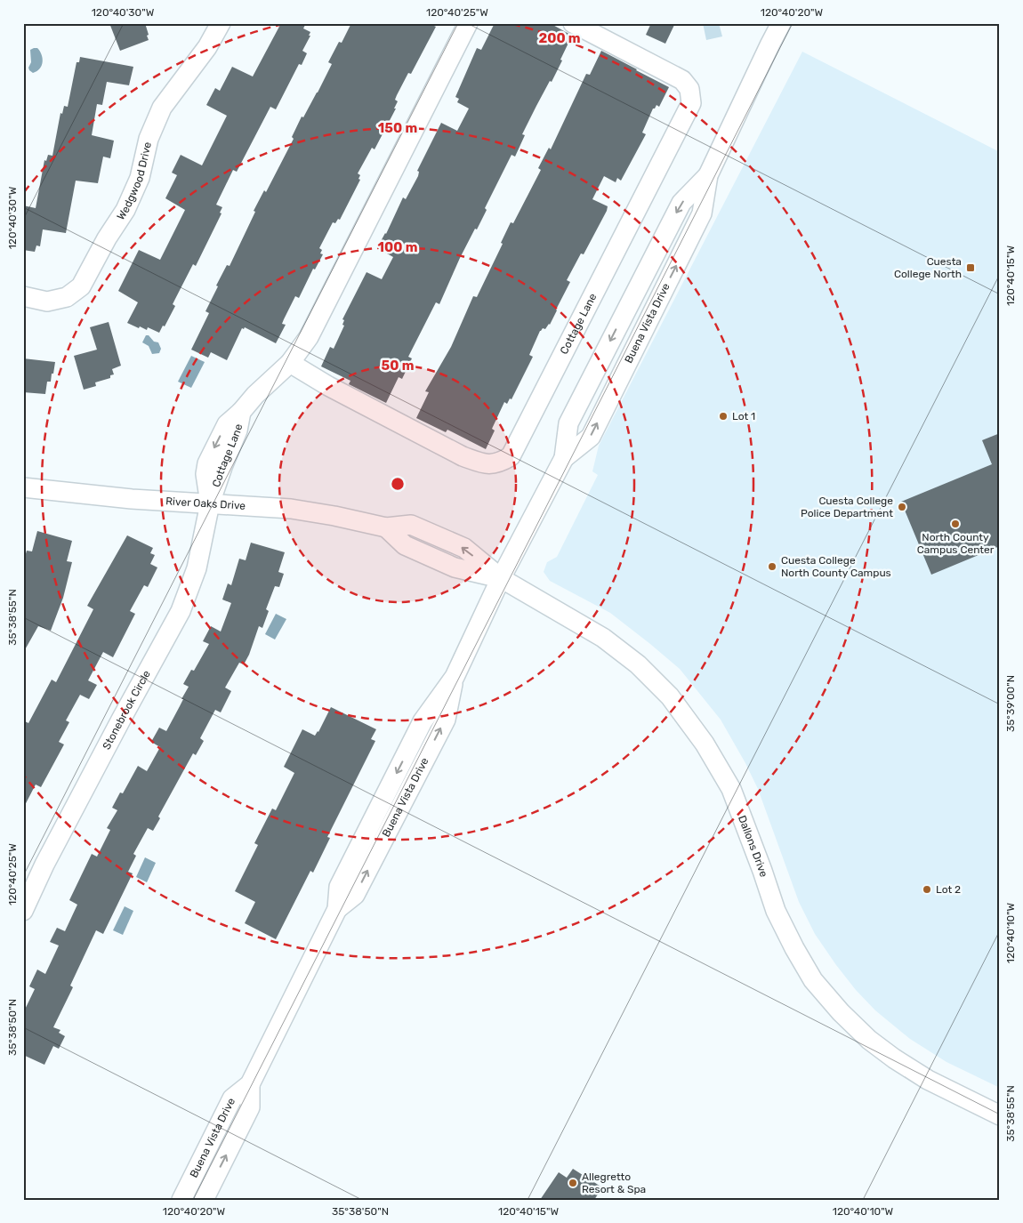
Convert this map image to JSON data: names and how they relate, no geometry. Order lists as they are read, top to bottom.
{
  "streets": {
    "street": [
      "Wedgwood Drive",
      "Buena Vista Drive",
      "Cottage Lane",
      "River Oaks Drive",
      "Stonebrook Circle",
      "Dallons Drive"
    ]
  },
  "crossings": [
    ["Buena Vista Drive", "River Oaks Drive"],
    ["Buena Vista Drive", "Dallons Drive"],
    ["Cottage Lane", "River Oaks Drive"],
    ["Cottage Lane", "Stonebrook Circle"],
    ["River Oaks Drive", "Stonebrook Circle"],
    ["River Oaks Drive", "Dallons Drive"]
  ],
  "places": {
    "transit": ["Cuesta College North"],
    "other": [
      "Lot 1",
      "Cuesta College Police Department",
      "North County Campus Center",
      "Cuesta College North County Campus",
      "Lot 2",
      "Allegretto Resort & Spa"
    ]
  },
  "coordinates": [
    "120°40'30\"W",
    "120°40'25\"W",
    "120°40'20\"W",
    "120°40'15\"W",
    "35°38'55\"N",
    "35°39'00\"N",
    "120°40'10\"W",
    "35°38'50\"N"
  ],
  "rings": [
    "200 m",
    "150 m",
    "100 m",
    "50 m"
  ]
}
